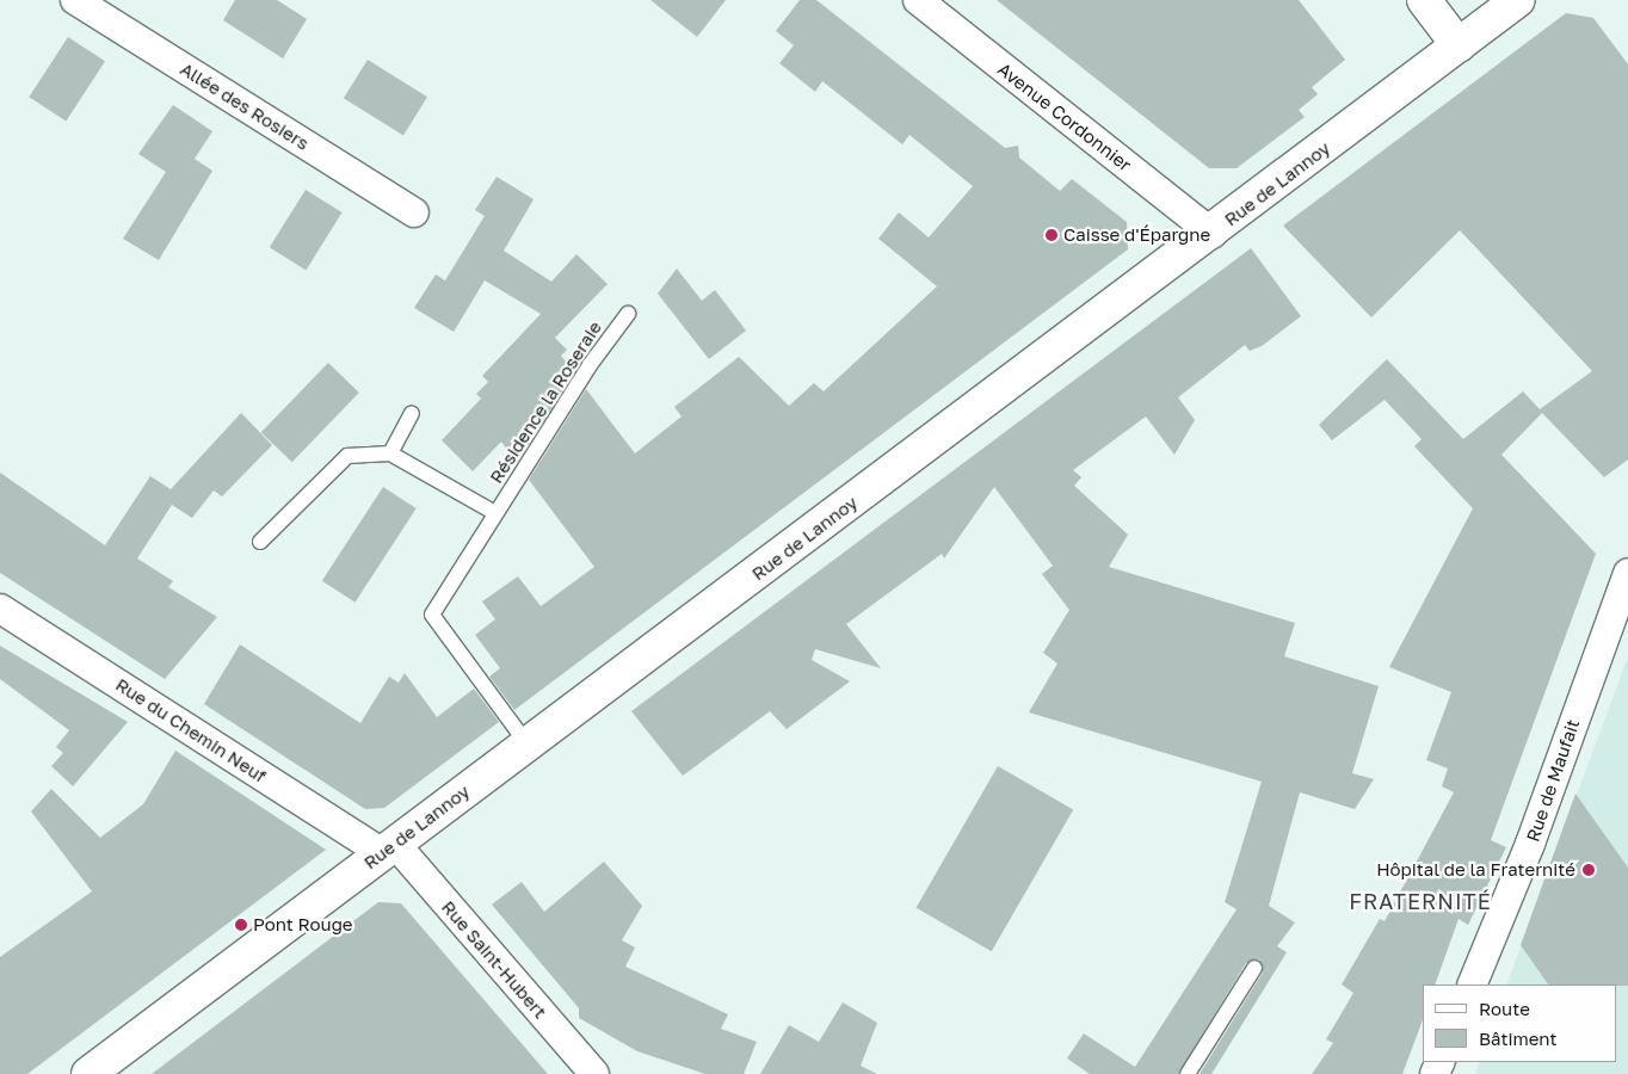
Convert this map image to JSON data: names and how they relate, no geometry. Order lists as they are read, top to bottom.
{
  "streets": {
    "main road": ["Rue de Lannoy"],
    "street": [
      "Allée des Rosiers",
      "Avenue Cordonnier",
      "Rue du Chemin Neuf",
      "Rue de Maufait",
      "Rue Saint-Hubert"
    ],
    "lane": ["Résidence la Roseraie"]
  },
  "crossings": [
    ["Avenue Cordonnier", "Rue de Lannoy"],
    ["Rue de Lannoy", "Résidence la Roseraie"],
    ["Rue de Lannoy", "Rue du Chemin Neuf"],
    ["Rue de Lannoy", "Rue Saint-Hubert"],
    ["Rue du Chemin Neuf", "Rue Saint-Hubert"]
  ],
  "districts": ["FRATERNITÉ"],
  "places": ["Caisse d'Épargne", "Hôpital de la Fraternité", "Pont Rouge"],
  "legend": ["Route", "Bâtiment"]
}
